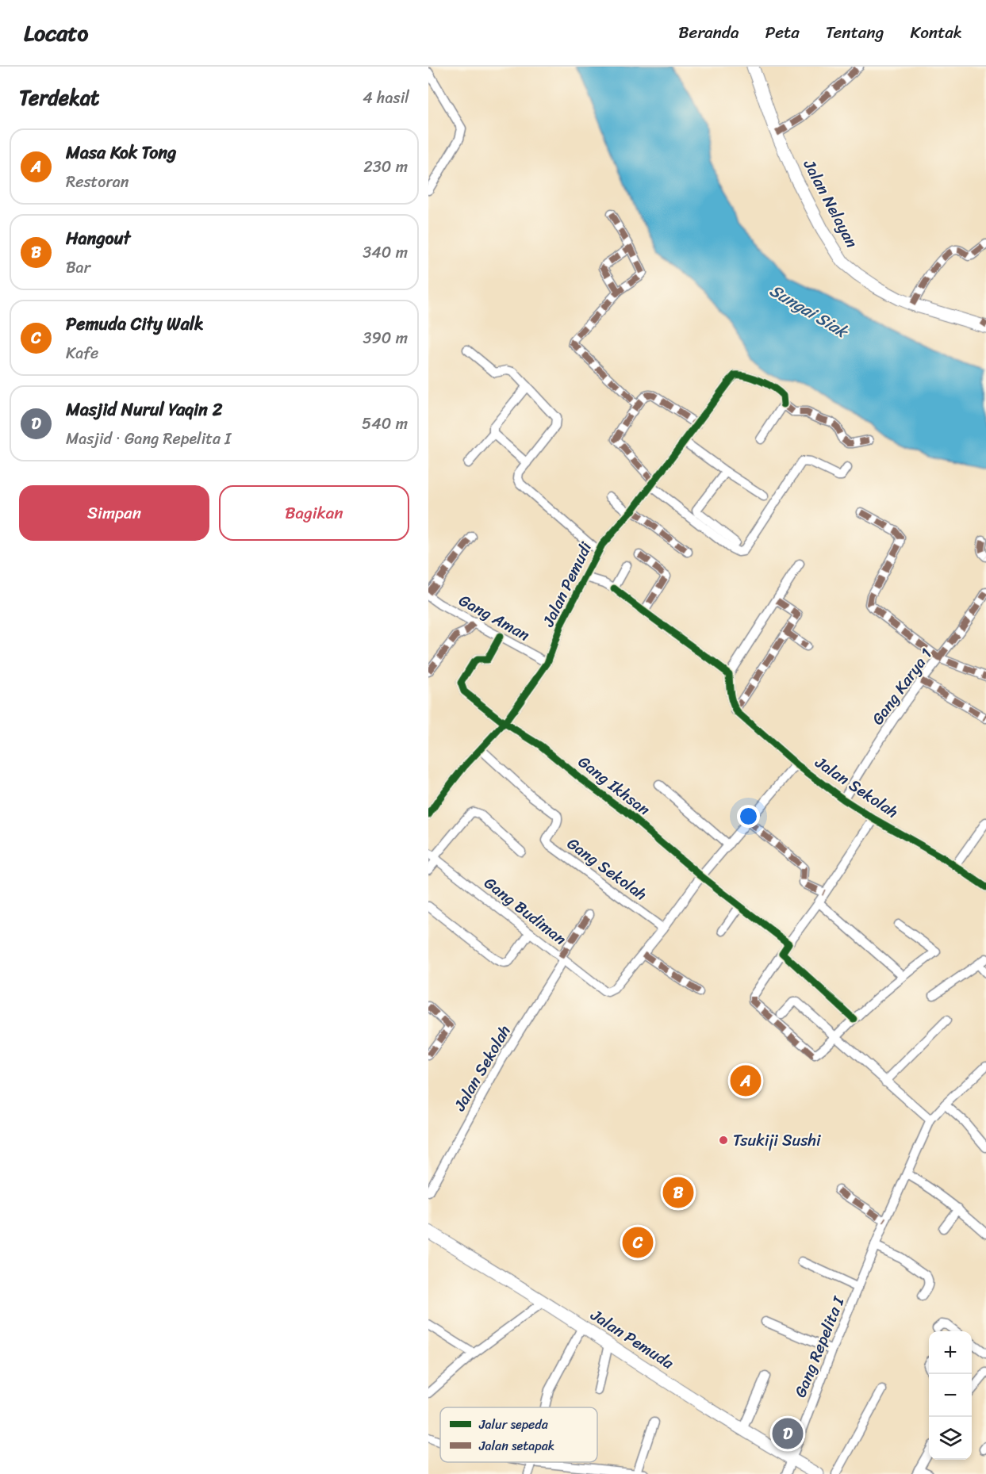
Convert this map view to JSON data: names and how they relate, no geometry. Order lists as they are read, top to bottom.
{
  "streets": {
    "main road": ["Jalan Nelayan", "Jalan Pemuda"],
    "street": [
      "Jalan Pemudi",
      "Gang Aman",
      "Gang Karya 1",
      "Gang Ikhsan",
      "Jalan Sekolah",
      "Gang Sekolah",
      "Gang Budiman",
      "Gang Repelita I"
    ]
  },
  "crossings": [
    ["Jalan Pemudi", "Gang Aman"],
    ["Jalan Pemudi", "Gang Ikhsan"],
    ["Jalan Pemudi", "Gang Sekolah"],
    ["Gang Aman", "Gang Ikhsan"],
    ["Gang Karya 1", "Jalan Sekolah"],
    ["Gang Ikhsan", "Jalan Sekolah"],
    ["Jalan Sekolah", "Gang Sekolah"],
    ["Jalan Sekolah", "Gang Budiman"],
    ["Jalan Pemuda", "Gang Repelita I"]
  ],
  "water": ["Sungai Siak"],
  "places": ["Tsukiji Sushi"],
  "legend": ["Jalur sepeda", "Jalan setapak"],
  "page": {
    "header": "Locato",
    "nav": [
      "Beranda",
      "Peta",
      "Tentang",
      "Kontak"
    ],
    "heading": ["Terdekat", "4 hasil"],
    "list": [
      {
        "mark": "A",
        "name": "Masa Kok Tong",
        "note": "Restoran",
        "value": "230 m"
      },
      {
        "mark": "B",
        "name": "Hangout",
        "note": "Bar",
        "value": "340 m"
      },
      {
        "mark": "C",
        "name": "Pemuda City Walk",
        "note": "Kafe",
        "value": "390 m"
      },
      {
        "mark": "D",
        "name": "Masjid Nurul Yaqin 2",
        "note": "Masjid · Gang Repelita I",
        "value": "540 m"
      }
    ],
    "buttons": ["Simpan", "Bagikan"],
    "pins": [
      "A",
      "B",
      "C",
      "D"
    ],
    "map_buttons": ["+", "−"]
  }
}
